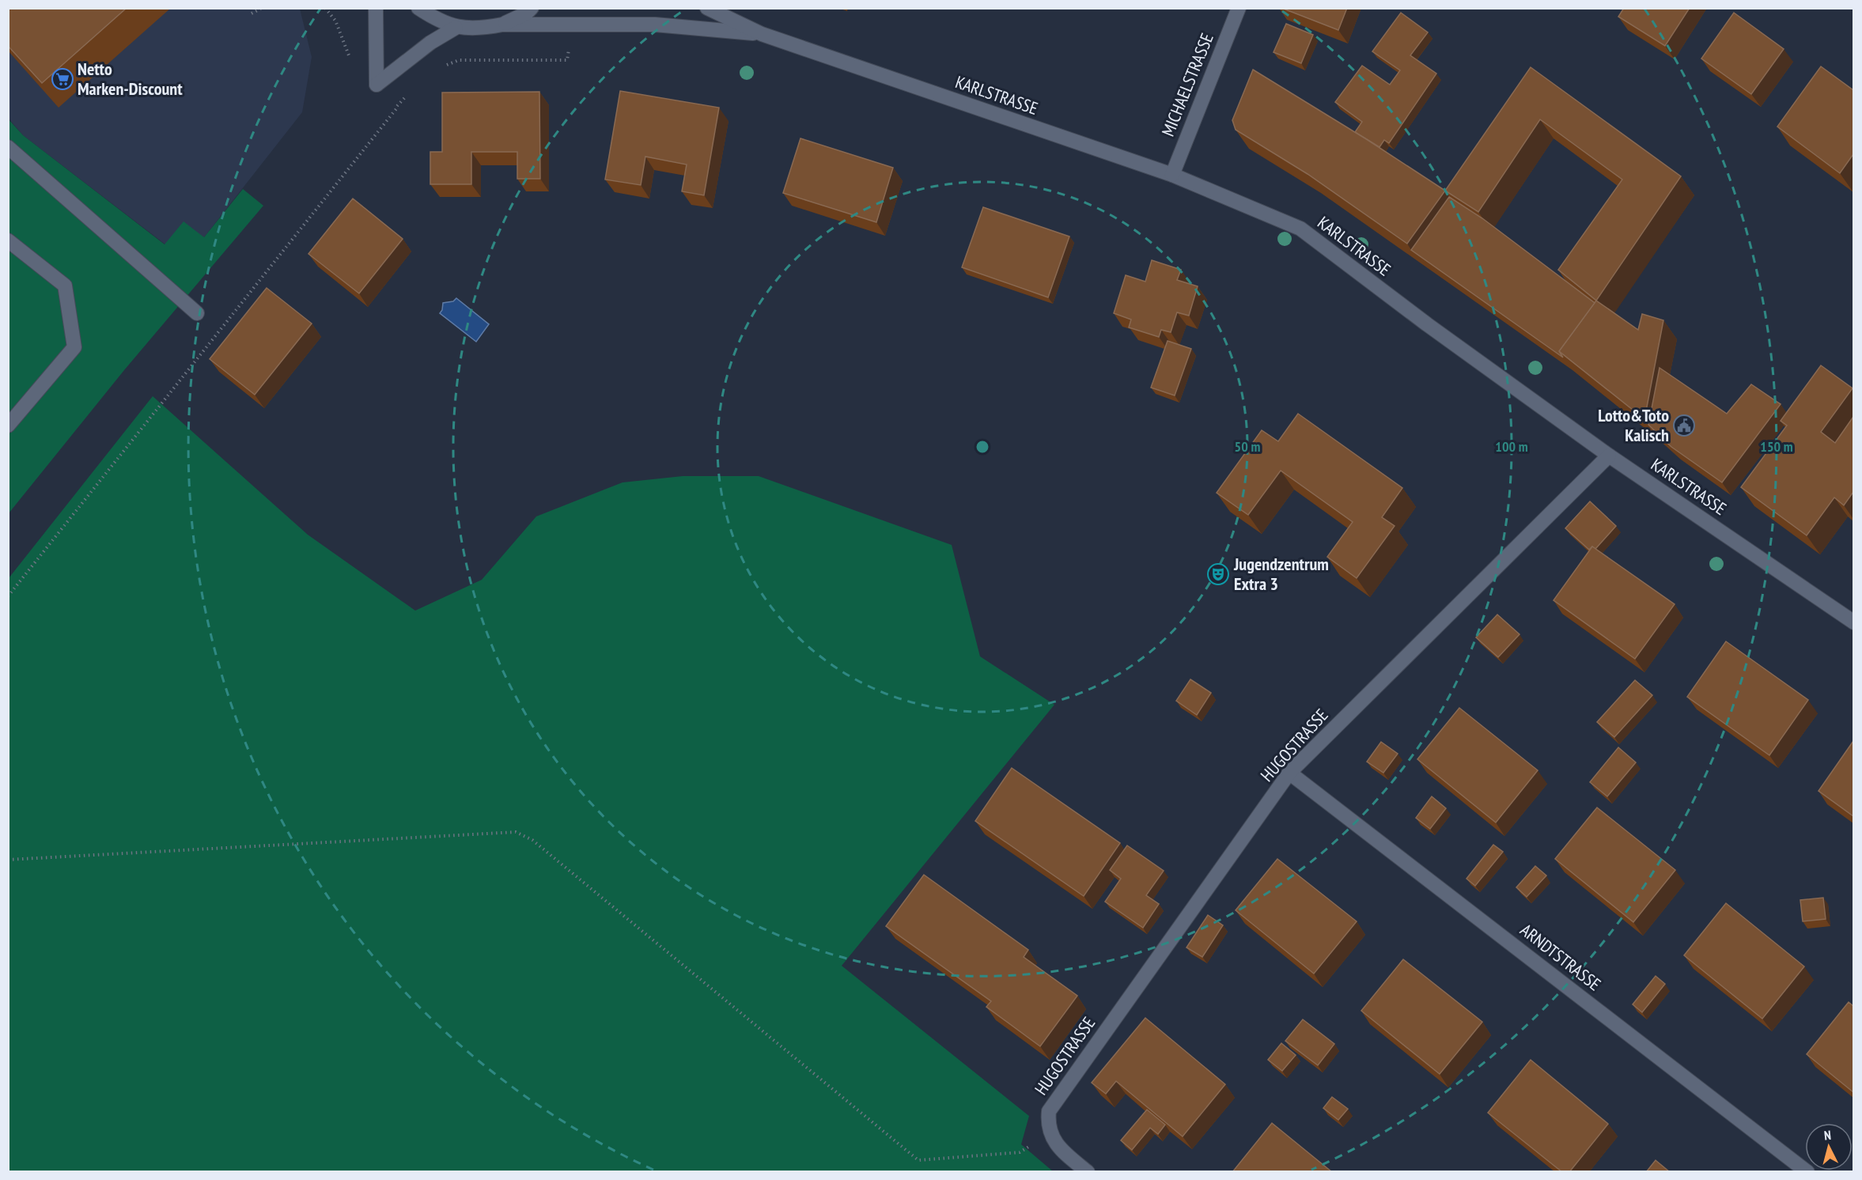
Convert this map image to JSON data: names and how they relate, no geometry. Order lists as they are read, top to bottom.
{
  "streets": {
    "street": [
      "MICHAELSTRASSE",
      "KARLSTRASSE",
      "HUGOSTRASSE",
      "ARNDTSTRASSE"
    ]
  },
  "crossings": [
    ["MICHAELSTRASSE", "KARLSTRASSE"],
    ["KARLSTRASSE", "HUGOSTRASSE"],
    ["HUGOSTRASSE", "ARNDTSTRASSE"]
  ],
  "places": {
    "supermarket": ["Netto Marken-Discount"],
    "public building": ["Lotto&Toto Kalisch"],
    "theatre": ["Jugendzentrum Extra 3"]
  },
  "north": "top",
  "rings": ["50 m", "100 m", "150 m"]
}
